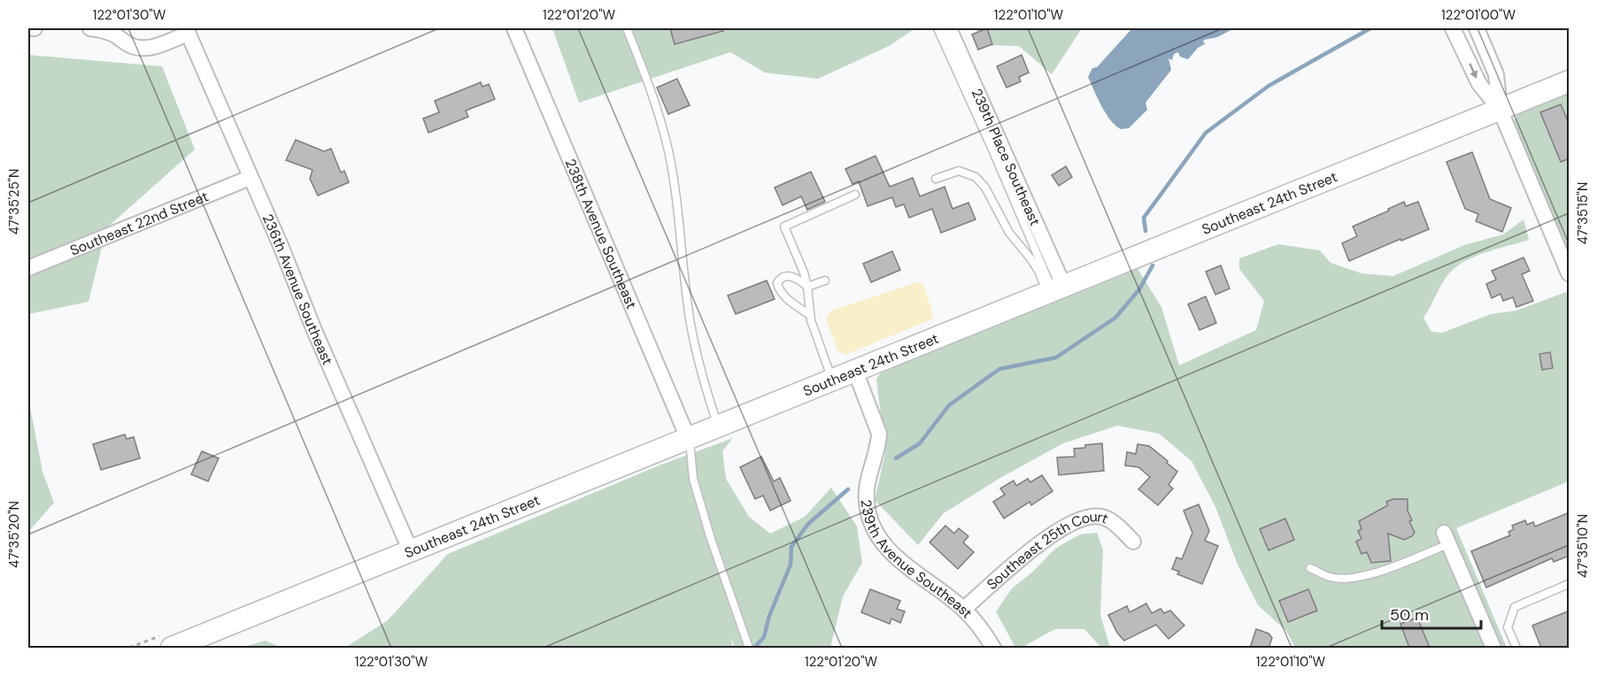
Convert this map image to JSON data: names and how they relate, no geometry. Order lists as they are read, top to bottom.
{
  "streets": {
    "street": [
      "239th Place Southeast",
      "Southeast 24th Street",
      "Southeast 22nd Street",
      "238th Avenue Southeast",
      "236th Avenue Southeast",
      "239th Avenue Southeast",
      "Southeast 25th Court"
    ]
  },
  "crossings": [
    ["239th Place Southeast", "Southeast 24th Street"],
    ["Southeast 24th Street", "238th Avenue Southeast"],
    ["Southeast 24th Street", "236th Avenue Southeast"],
    ["Southeast 24th Street", "239th Avenue Southeast"],
    ["Southeast 22nd Street", "236th Avenue Southeast"],
    ["239th Avenue Southeast", "Southeast 25th Court"]
  ],
  "scale_bar": "50 m",
  "coordinates": [
    "122°01'30\"W",
    "122°01'20\"W",
    "122°01'10\"W",
    "122°01'00\"W",
    "47°35'25\"N",
    "47°35'15\"N",
    "47°35'20\"N",
    "47°35'10\"N"
  ]
}
